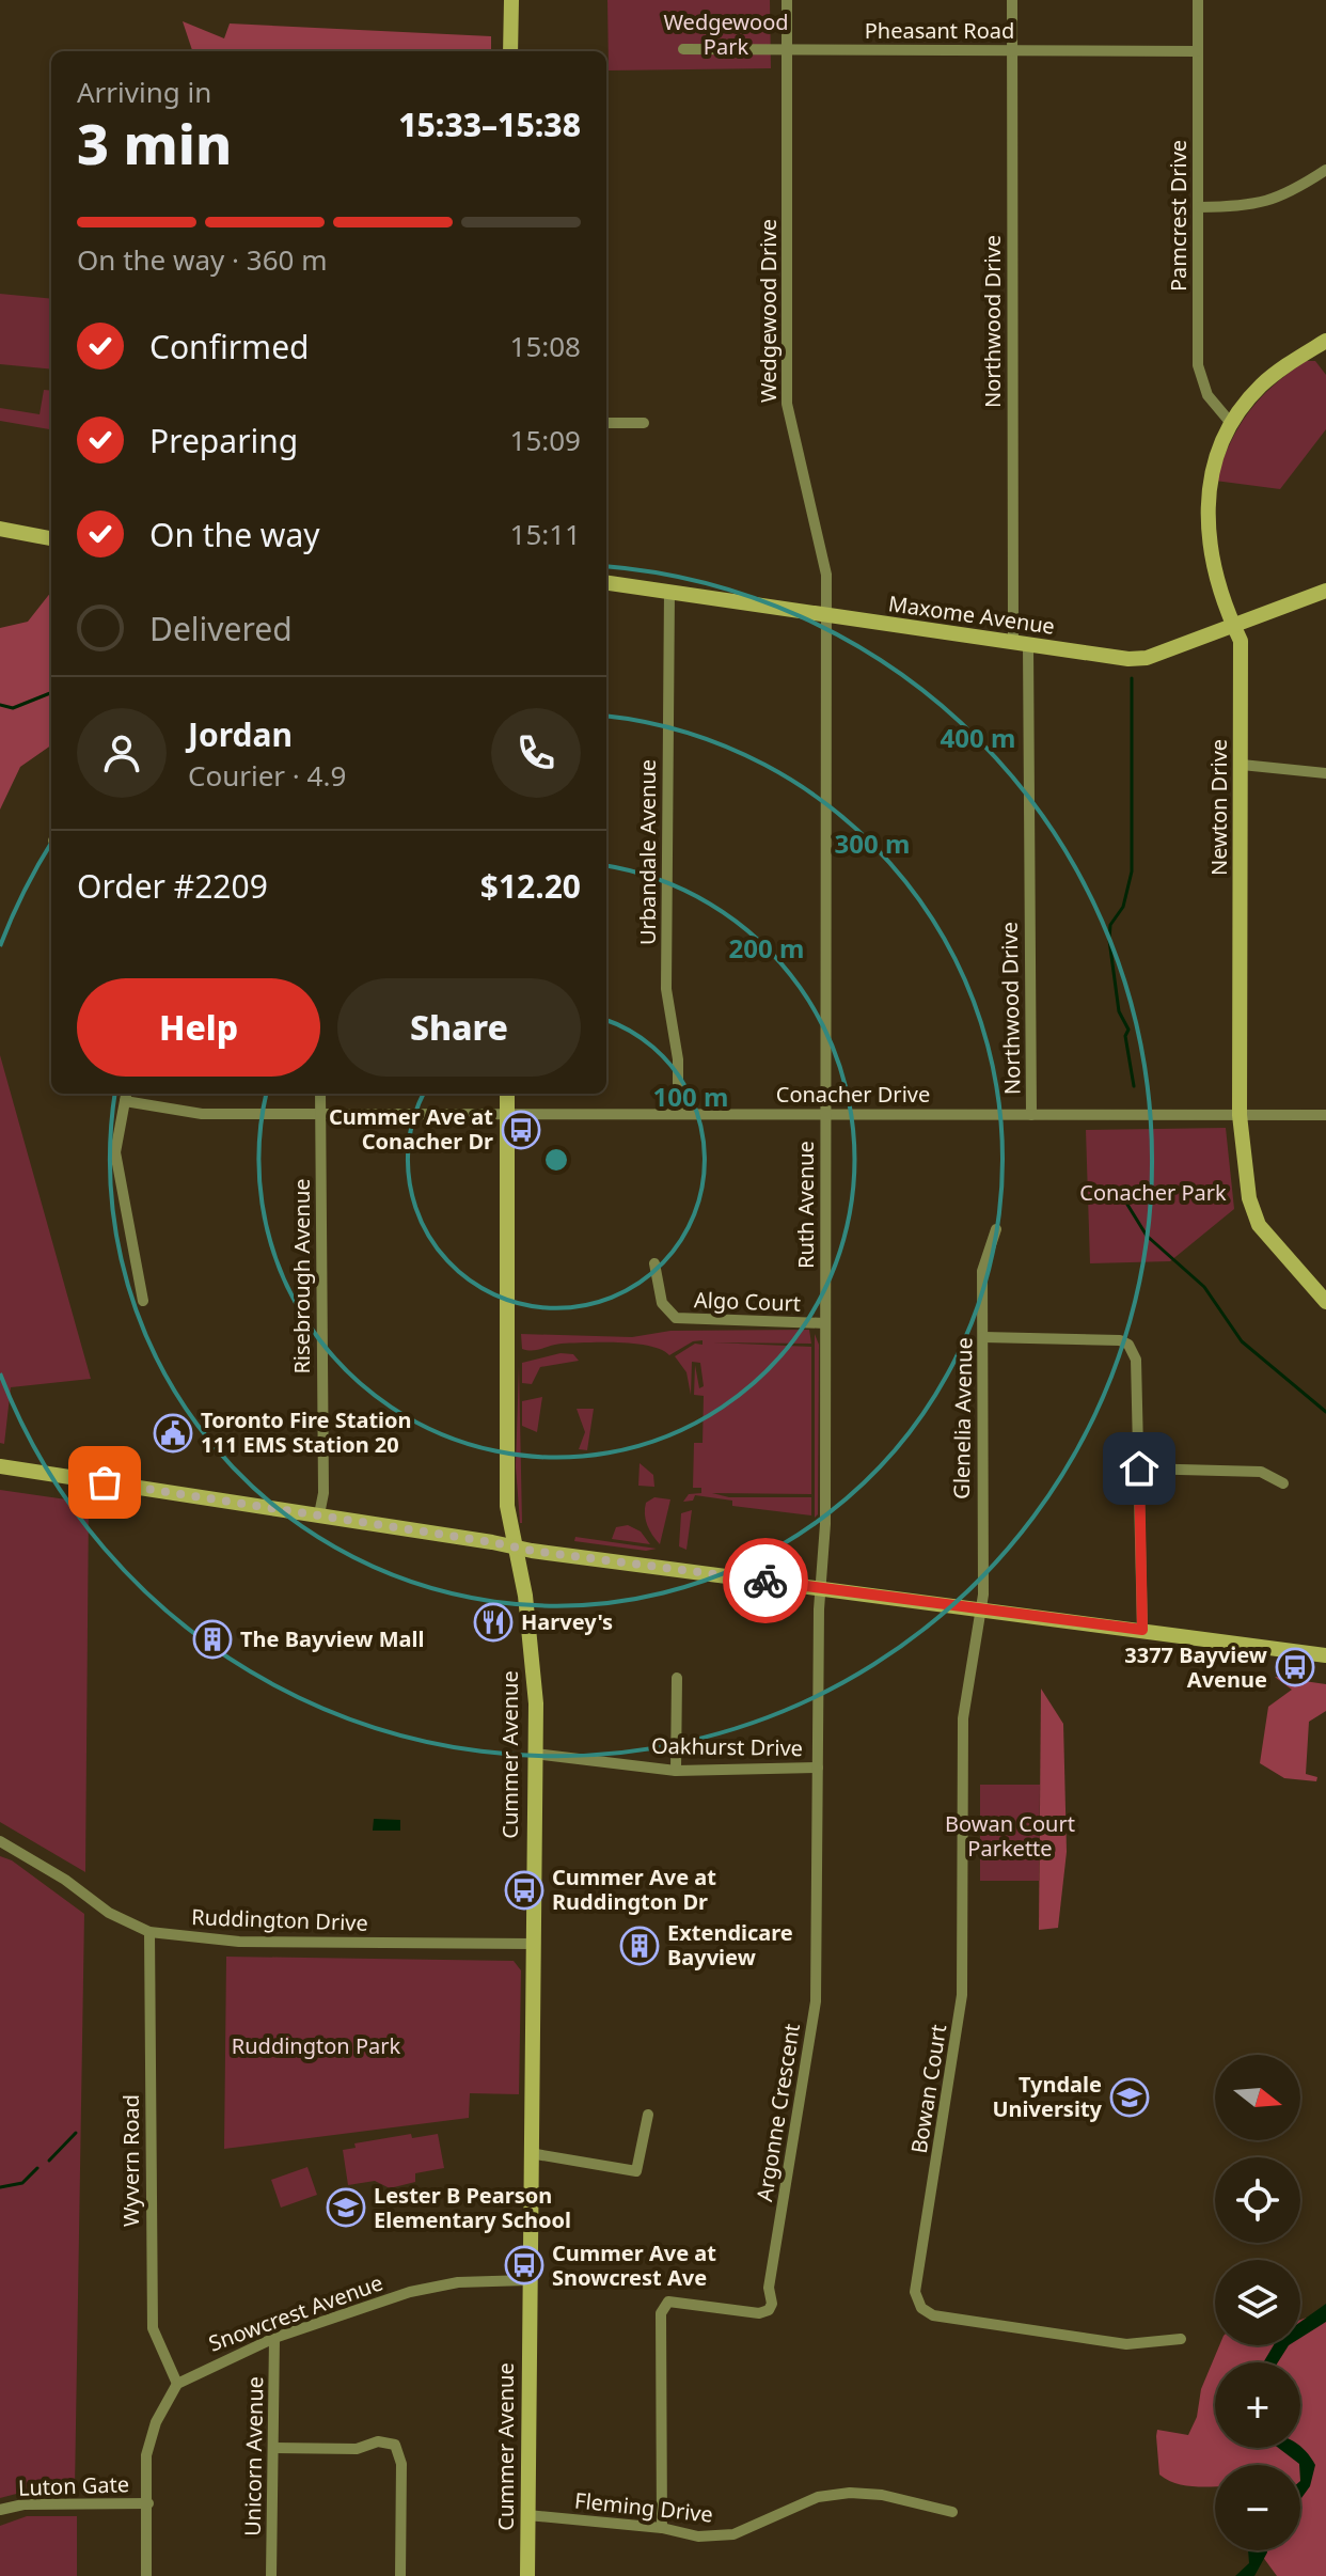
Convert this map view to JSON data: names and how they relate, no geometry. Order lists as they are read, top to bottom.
{
  "streets": {
    "street": [
      "Pheasant Road",
      "Pamcrest Drive",
      "Wedgewood Drive",
      "Northwood Drive",
      "Maxome Avenue",
      "Newton Drive",
      "Urbandale Avenue",
      "Conacher Drive",
      "Ruth Avenue",
      "Risebrough Avenue",
      "Algo Court",
      "Glenelia Avenue",
      "Oakhurst Drive",
      "Cummer Avenue",
      "Ruddington Drive",
      "Bowan Court",
      "Argonne Crescent",
      "Wyvern Road",
      "Snowcrest Avenue",
      "Unicorn Avenue",
      "Luton Gate",
      "Fleming Drive"
    ]
  },
  "crossings": [
    ["Pheasant Road", "Pamcrest Drive"],
    ["Pheasant Road", "Wedgewood Drive"],
    ["Pheasant Road", "Northwood Drive"],
    ["Pamcrest Drive", "Newton Drive"],
    ["Wedgewood Drive", "Maxome Avenue"],
    ["Wedgewood Drive", "Ruth Avenue"],
    ["Northwood Drive", "Maxome Avenue"],
    ["Northwood Drive", "Conacher Drive"],
    ["Maxome Avenue", "Newton Drive"],
    ["Maxome Avenue", "Urbandale Avenue"],
    ["Maxome Avenue", "Ruth Avenue"],
    ["Newton Drive", "Conacher Drive"],
    ["Urbandale Avenue", "Conacher Drive"],
    ["Conacher Drive", "Ruth Avenue"],
    ["Conacher Drive", "Risebrough Avenue"],
    ["Conacher Drive", "Cummer Avenue"],
    ["Ruth Avenue", "Algo Court"],
    ["Ruth Avenue", "Argonne Crescent"],
    ["Glenelia Avenue", "Bowan Court"],
    ["Oakhurst Drive", "Cummer Avenue"],
    ["Oakhurst Drive", "Argonne Crescent"],
    ["Cummer Avenue", "Ruddington Drive"],
    ["Cummer Avenue", "Snowcrest Avenue"],
    ["Cummer Avenue", "Fleming Drive"],
    ["Ruddington Drive", "Wyvern Road"],
    ["Argonne Crescent", "Fleming Drive"],
    ["Wyvern Road", "Snowcrest Avenue"],
    ["Snowcrest Avenue", "Unicorn Avenue"]
  ],
  "parks": [
    "Wedgewood Park",
    "Conacher Park",
    "Bowan Court Parkette",
    "Ruddington Park"
  ],
  "places": {
    "bus stop": [
      "Cummer Ave at Conacher Dr",
      "3377 Bayview Avenue",
      "Cummer Ave at Ruddington Dr",
      "Cummer Ave at Snowcrest Ave"
    ],
    "public building": ["Toronto Fire Station 111 EMS Station 20"],
    "restaurant": ["Harvey's"],
    "building": ["The Bayview Mall", "Extendicare Bayview"],
    "school or university": ["Tyndale University", "Lester B Pearson Elementary School"]
  },
  "north": "right",
  "page": {
    "heading": ["3 min", "Arriving in", "15:33–15:38"],
    "panel": [
      "Jordan",
      "Courier · 4.9",
      "Order #2209",
      "$12.20"
    ],
    "bar": "On the way · 360 m",
    "list": [
      ["Confirmed", "15:08"],
      ["Preparing", "15:09"],
      ["On the way", "15:11"],
      "Delivered"
    ],
    "buttons": ["Help", "Share"],
    "map_buttons": ["+", "−"]
  },
  "rings": [
    "400 m",
    "300 m",
    "200 m",
    "100 m"
  ]
}
